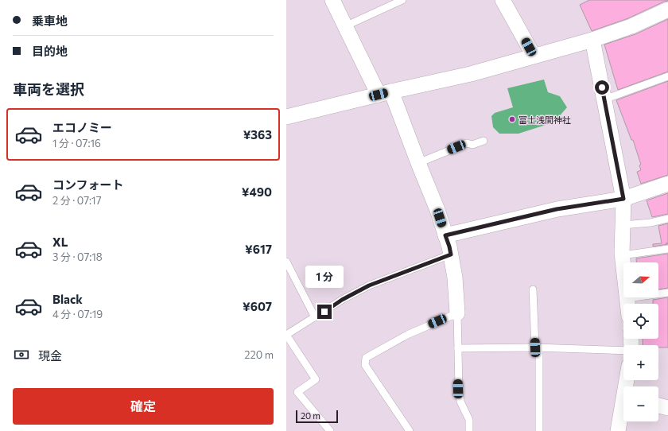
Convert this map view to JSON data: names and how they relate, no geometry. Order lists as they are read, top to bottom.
{
  "places": ["富士浅間神社"],
  "scale_bar": "20 m",
  "north": "right",
  "page": {
    "banner": ["乗車地", "目的地"],
    "heading": "車両を選択",
    "list": [
      {
        "name": "エコノミー",
        "note": "1 分 · 07:16",
        "value": "¥363"
      },
      {
        "name": "コンフォート",
        "note": "2 分 · 07:17",
        "value": "¥490"
      },
      {
        "name": "XL",
        "note": "3 分 · 07:18",
        "value": "¥617"
      },
      {
        "name": "Black",
        "note": "4 分 · 07:19",
        "value": "¥607"
      }
    ],
    "map_buttons": ["+", "−"],
    "bubble": "1 分",
    "pay": ["現金", "220 m"],
    "buttons": "確定",
    "scale": "20 m"
  }
}
